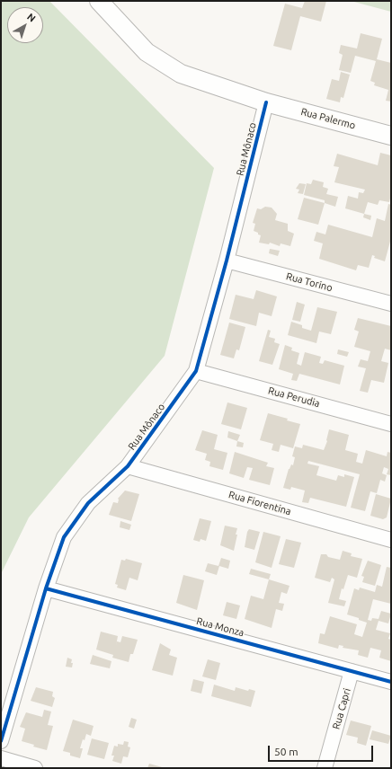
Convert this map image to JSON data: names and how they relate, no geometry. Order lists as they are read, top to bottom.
{
  "streets": {
    "main road": ["Rua Palermo"],
    "street": [
      "Rua Mônaco",
      "Rua Torino",
      "Rua Perudia",
      "Rua Fiorentina",
      "Rua Monza",
      "Rua Capri"
    ]
  },
  "crossings": [
    ["Rua Palermo", "Rua Mônaco"],
    ["Rua Mônaco", "Rua Torino"],
    ["Rua Mônaco", "Rua Perudia"],
    ["Rua Mônaco", "Rua Fiorentina"],
    ["Rua Mônaco", "Rua Monza"],
    ["Rua Monza", "Rua Capri"]
  ],
  "scale_bar": "50 m",
  "north": "top right"
}
